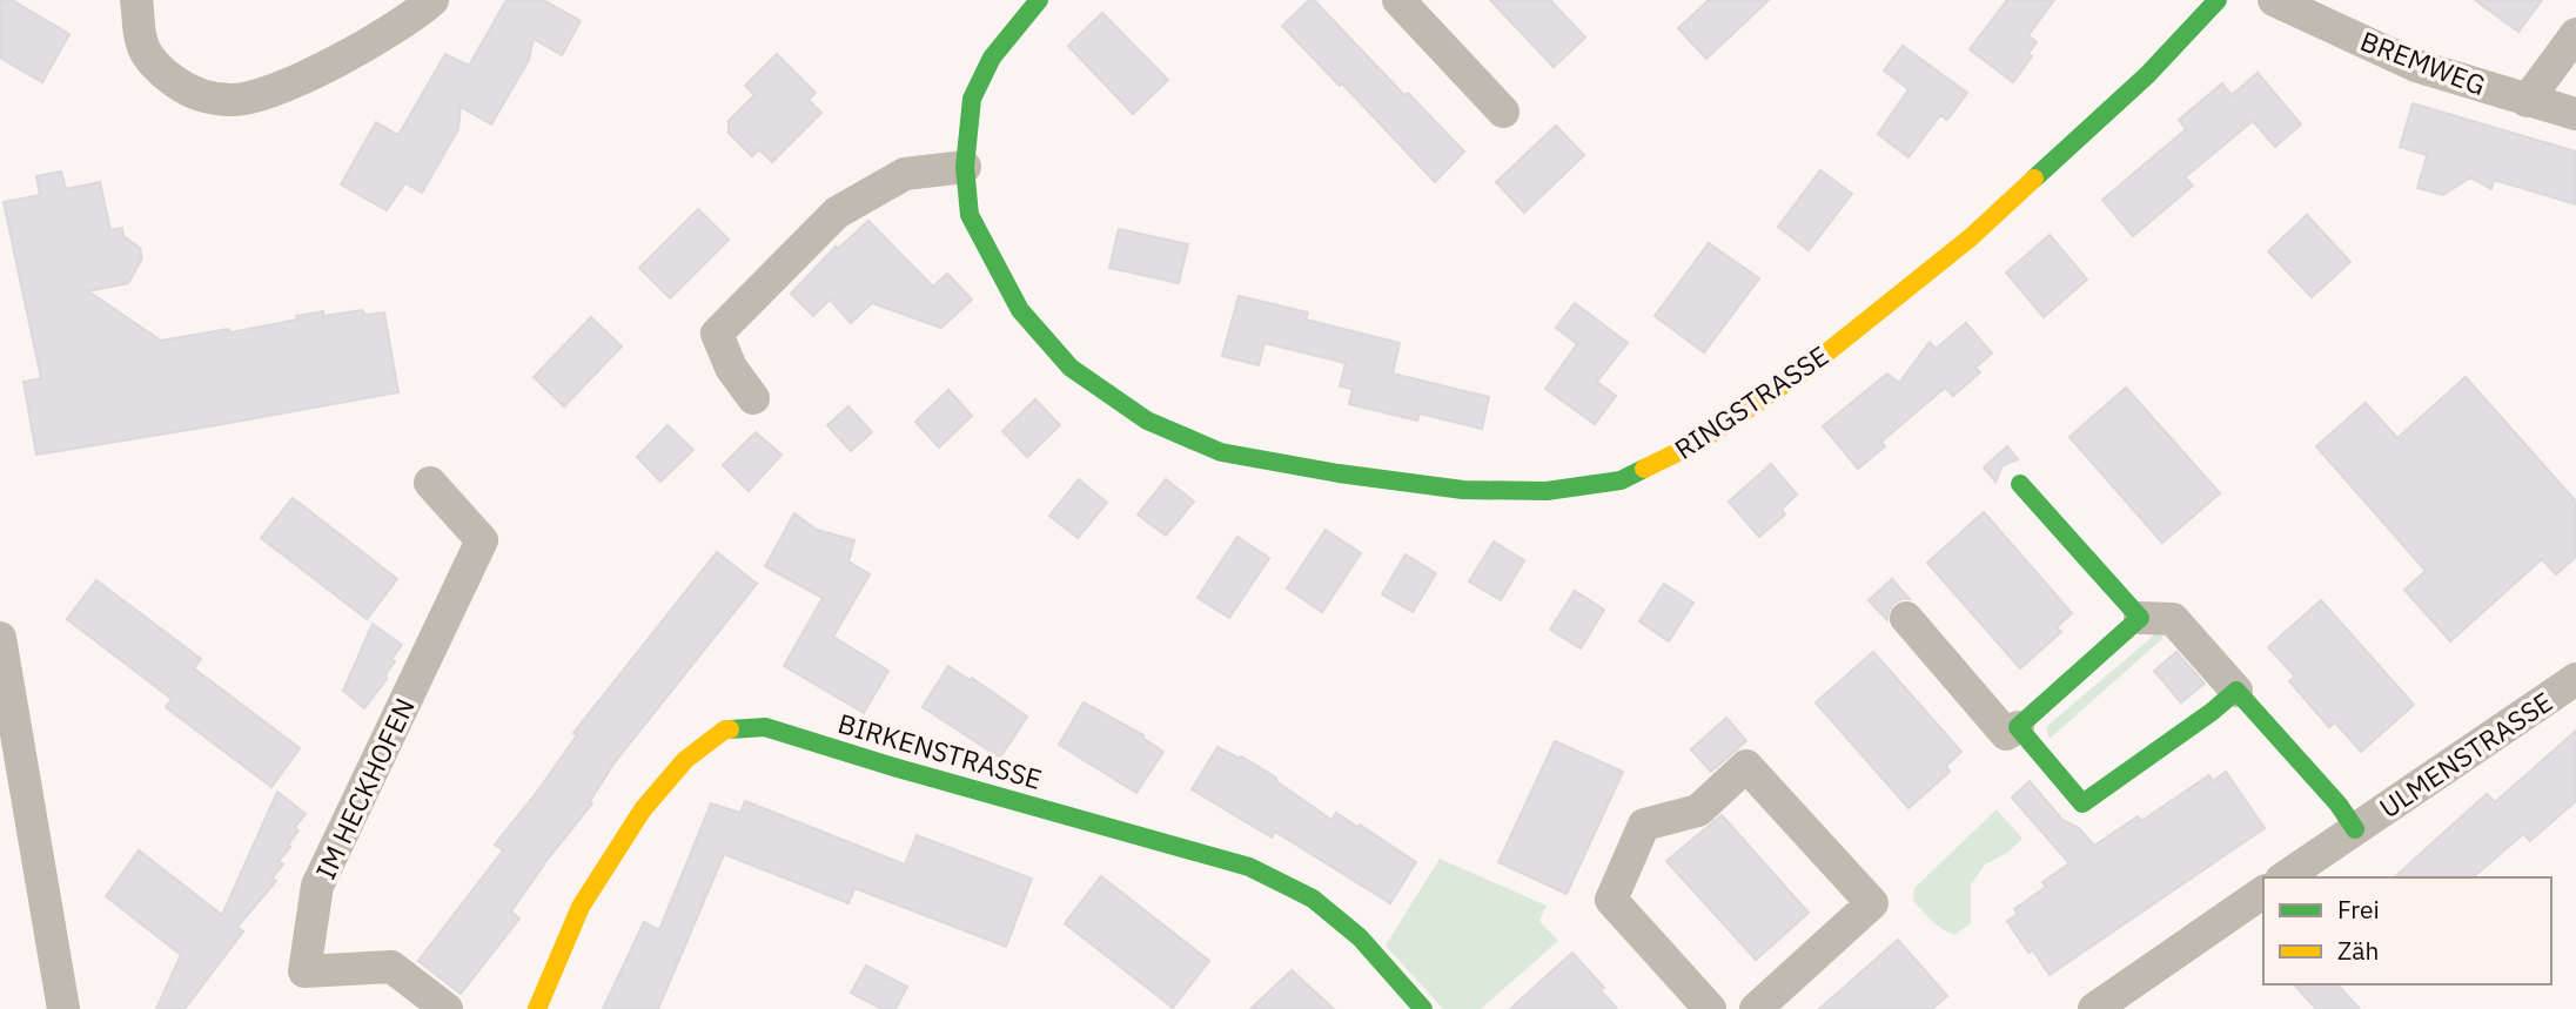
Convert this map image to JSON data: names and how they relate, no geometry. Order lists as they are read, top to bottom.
{
  "streets": {
    "street": [
      "BREMWEG",
      "RINGSTRASSE",
      "BIRKENSTRASSE",
      "ULMENSTRASSE",
      "IM HECKHOFEN"
    ]
  },
  "legend": ["Frei", "Zäh"]
}
